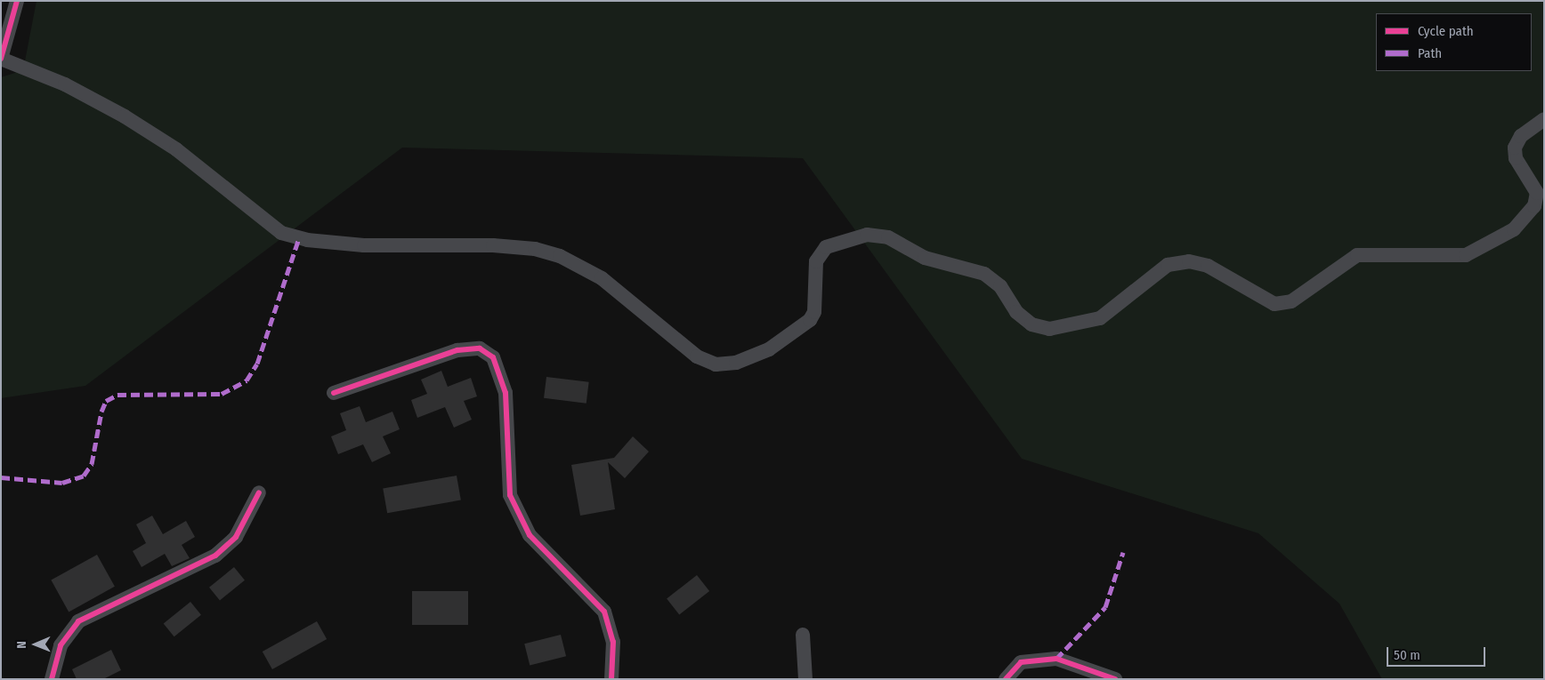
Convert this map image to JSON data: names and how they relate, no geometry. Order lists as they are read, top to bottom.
{
  "legend": ["Cycle path", "Path"],
  "scale_bar": "50 m",
  "north": "left"
}
